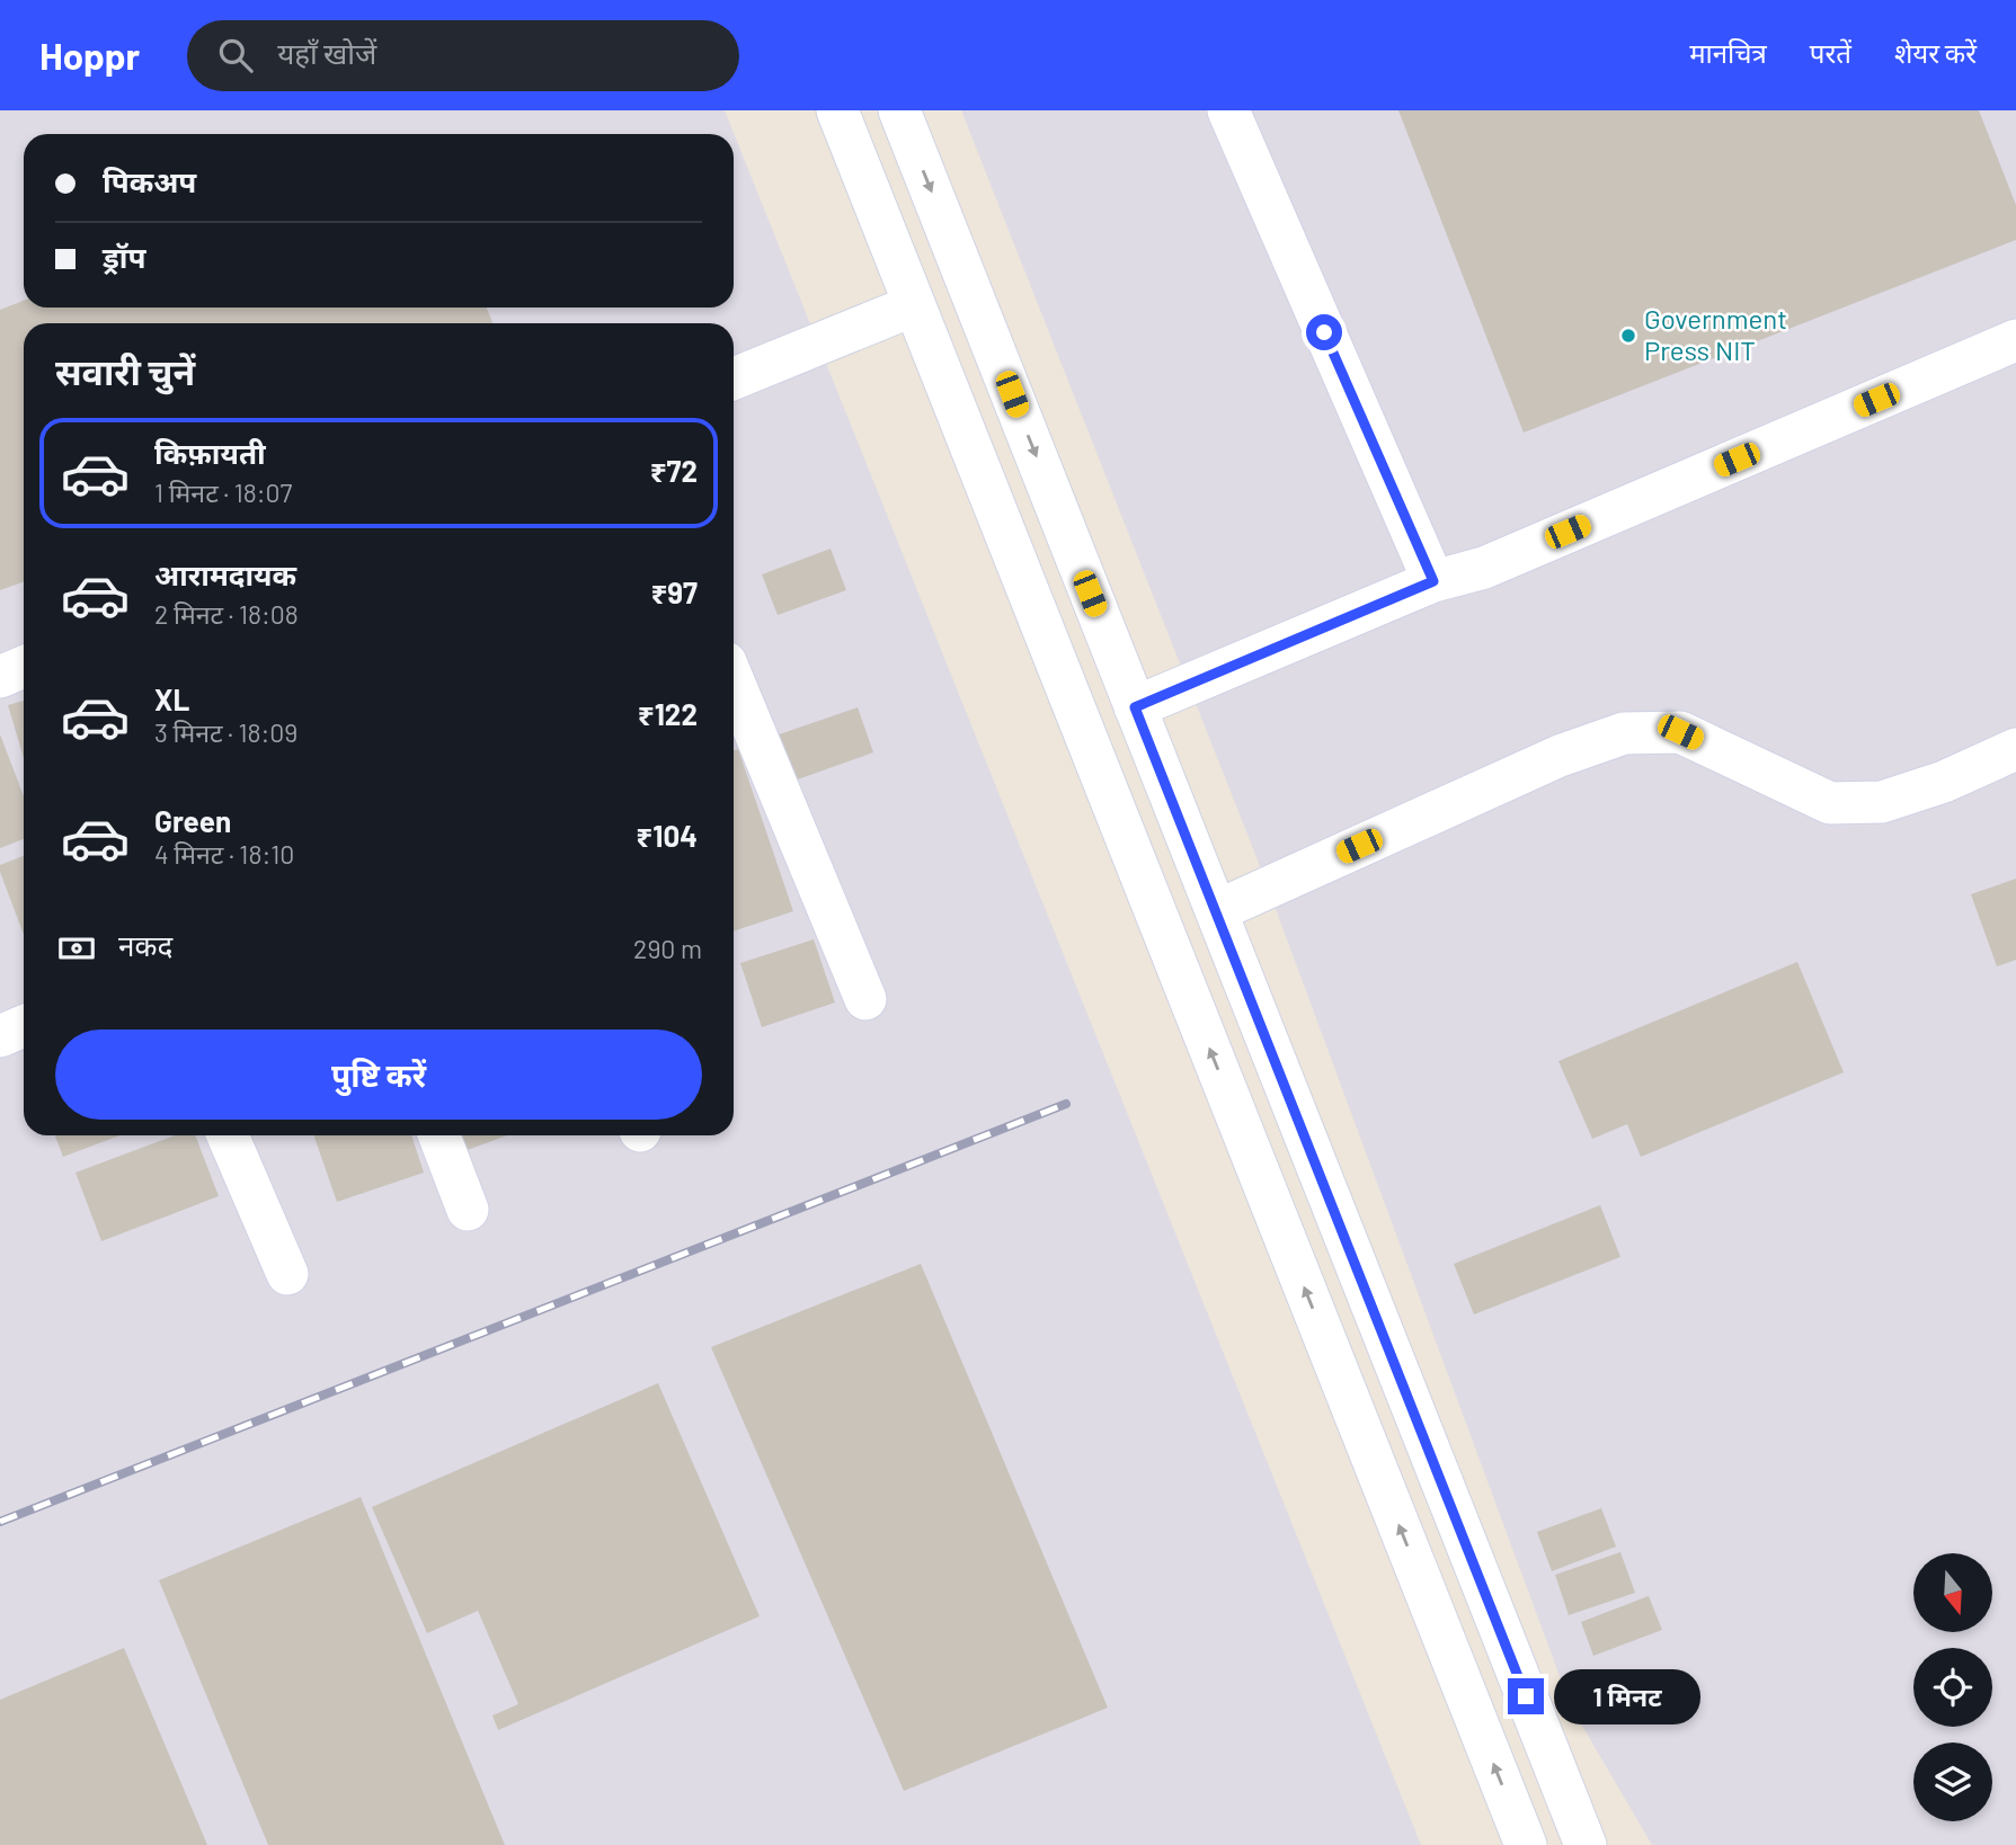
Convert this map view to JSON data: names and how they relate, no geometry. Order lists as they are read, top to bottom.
{
  "places": ["Government Press NIT"],
  "north": "bottom",
  "page": {
    "header": "Hoppr",
    "search": "यहाँ खोजें",
    "nav": ["मानचित्र", "परतें", "शेयर करें"],
    "banner": ["पिकअप", "ड्रॉप"],
    "heading": "सवारी चुनें",
    "list": [
      {
        "name": "किफ़ायती",
        "note": "1 मिनट · 18:07",
        "value": "₹72"
      },
      {
        "name": "आरामदायक",
        "note": "2 मिनट · 18:08",
        "value": "₹97"
      },
      {
        "name": "XL",
        "note": "3 मिनट · 18:09",
        "value": "₹122"
      },
      {
        "name": "Green",
        "note": "4 मिनट · 18:10",
        "value": "₹104"
      }
    ],
    "pay": ["नकद", "290 m"],
    "buttons": "पुष्टि करें",
    "bubble": "1 मिनट"
  }
}
